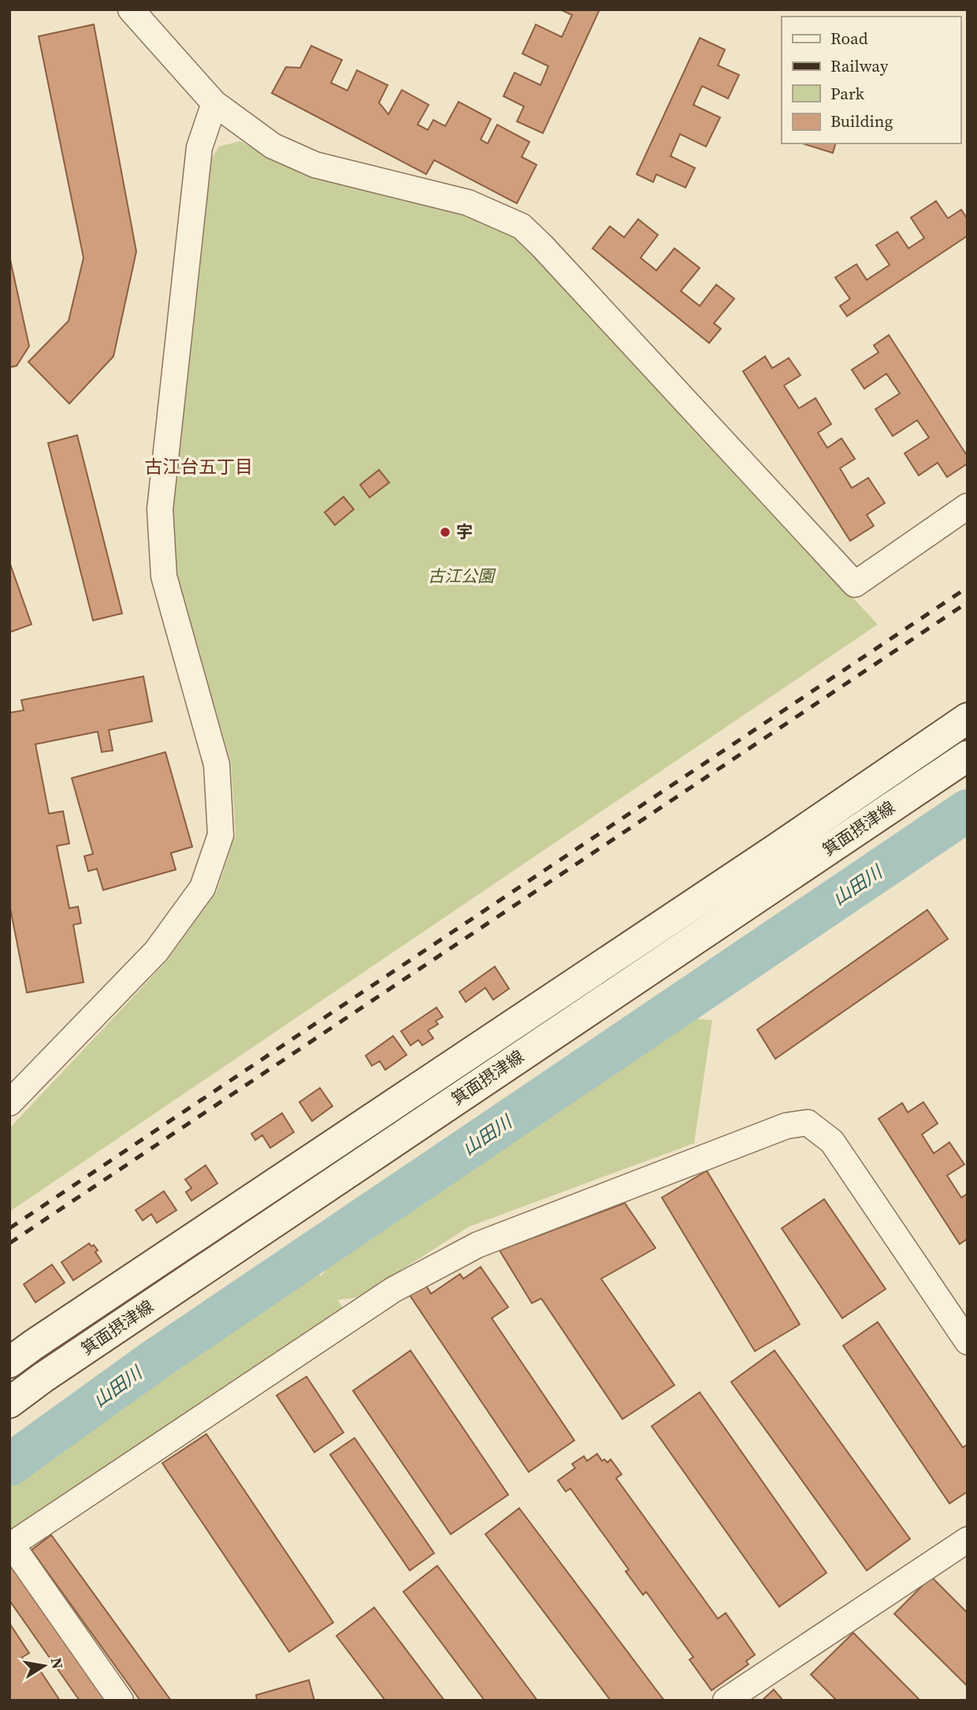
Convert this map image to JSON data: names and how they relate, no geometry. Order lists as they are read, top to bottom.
{
  "streets": {
    "main road": ["箕面摂津線"]
  },
  "districts": ["古江台五丁目"],
  "water": ["山田川"],
  "parks": ["古江公園"],
  "places": ["宇"],
  "legend": [
    "Road",
    "Railway",
    "Park",
    "Building"
  ],
  "north": "right"
}
